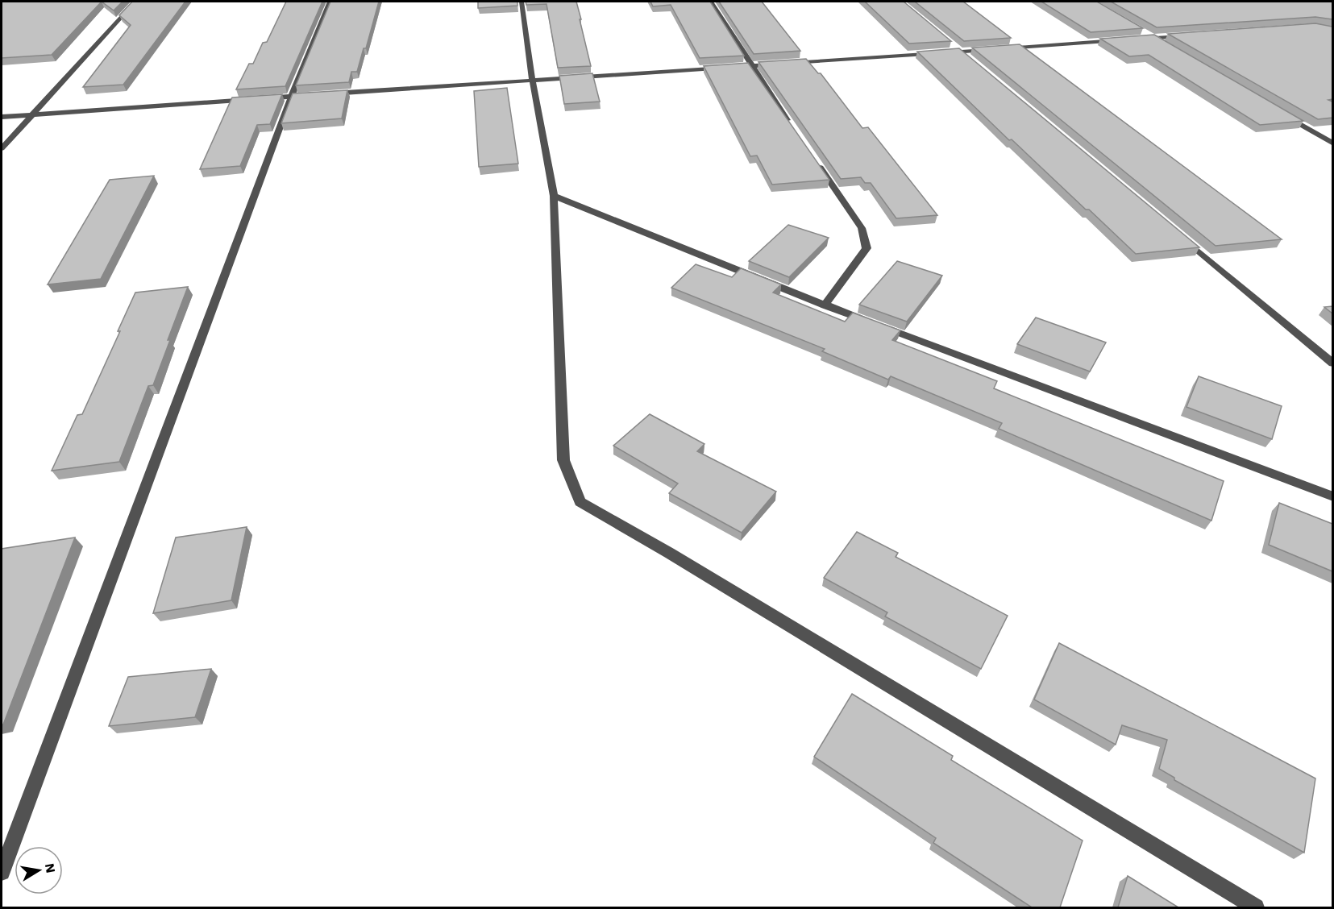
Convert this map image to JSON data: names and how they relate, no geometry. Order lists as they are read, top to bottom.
{
  "north": "right"
}
